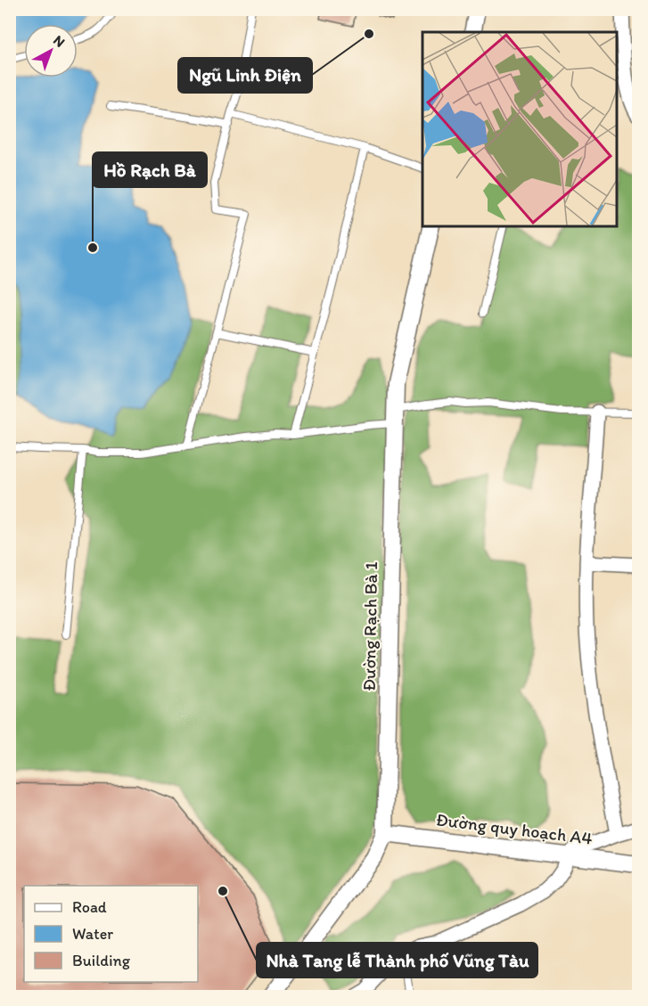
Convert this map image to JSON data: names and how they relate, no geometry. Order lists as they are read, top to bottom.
{
  "streets": {
    "street": ["Đường Rạch Bà 1", "Đường quy hoạch A4"]
  },
  "crossings": [
    ["Đường Rạch Bà 1", "Đường quy hoạch A4"]
  ],
  "places": ["Ngũ Linh Điện", "Hồ Rạch Bà", "Nhà Tang lễ Thành phố Vũng Tàu"],
  "legend": ["Road", "Water", "Building"],
  "north": "top right"
}
